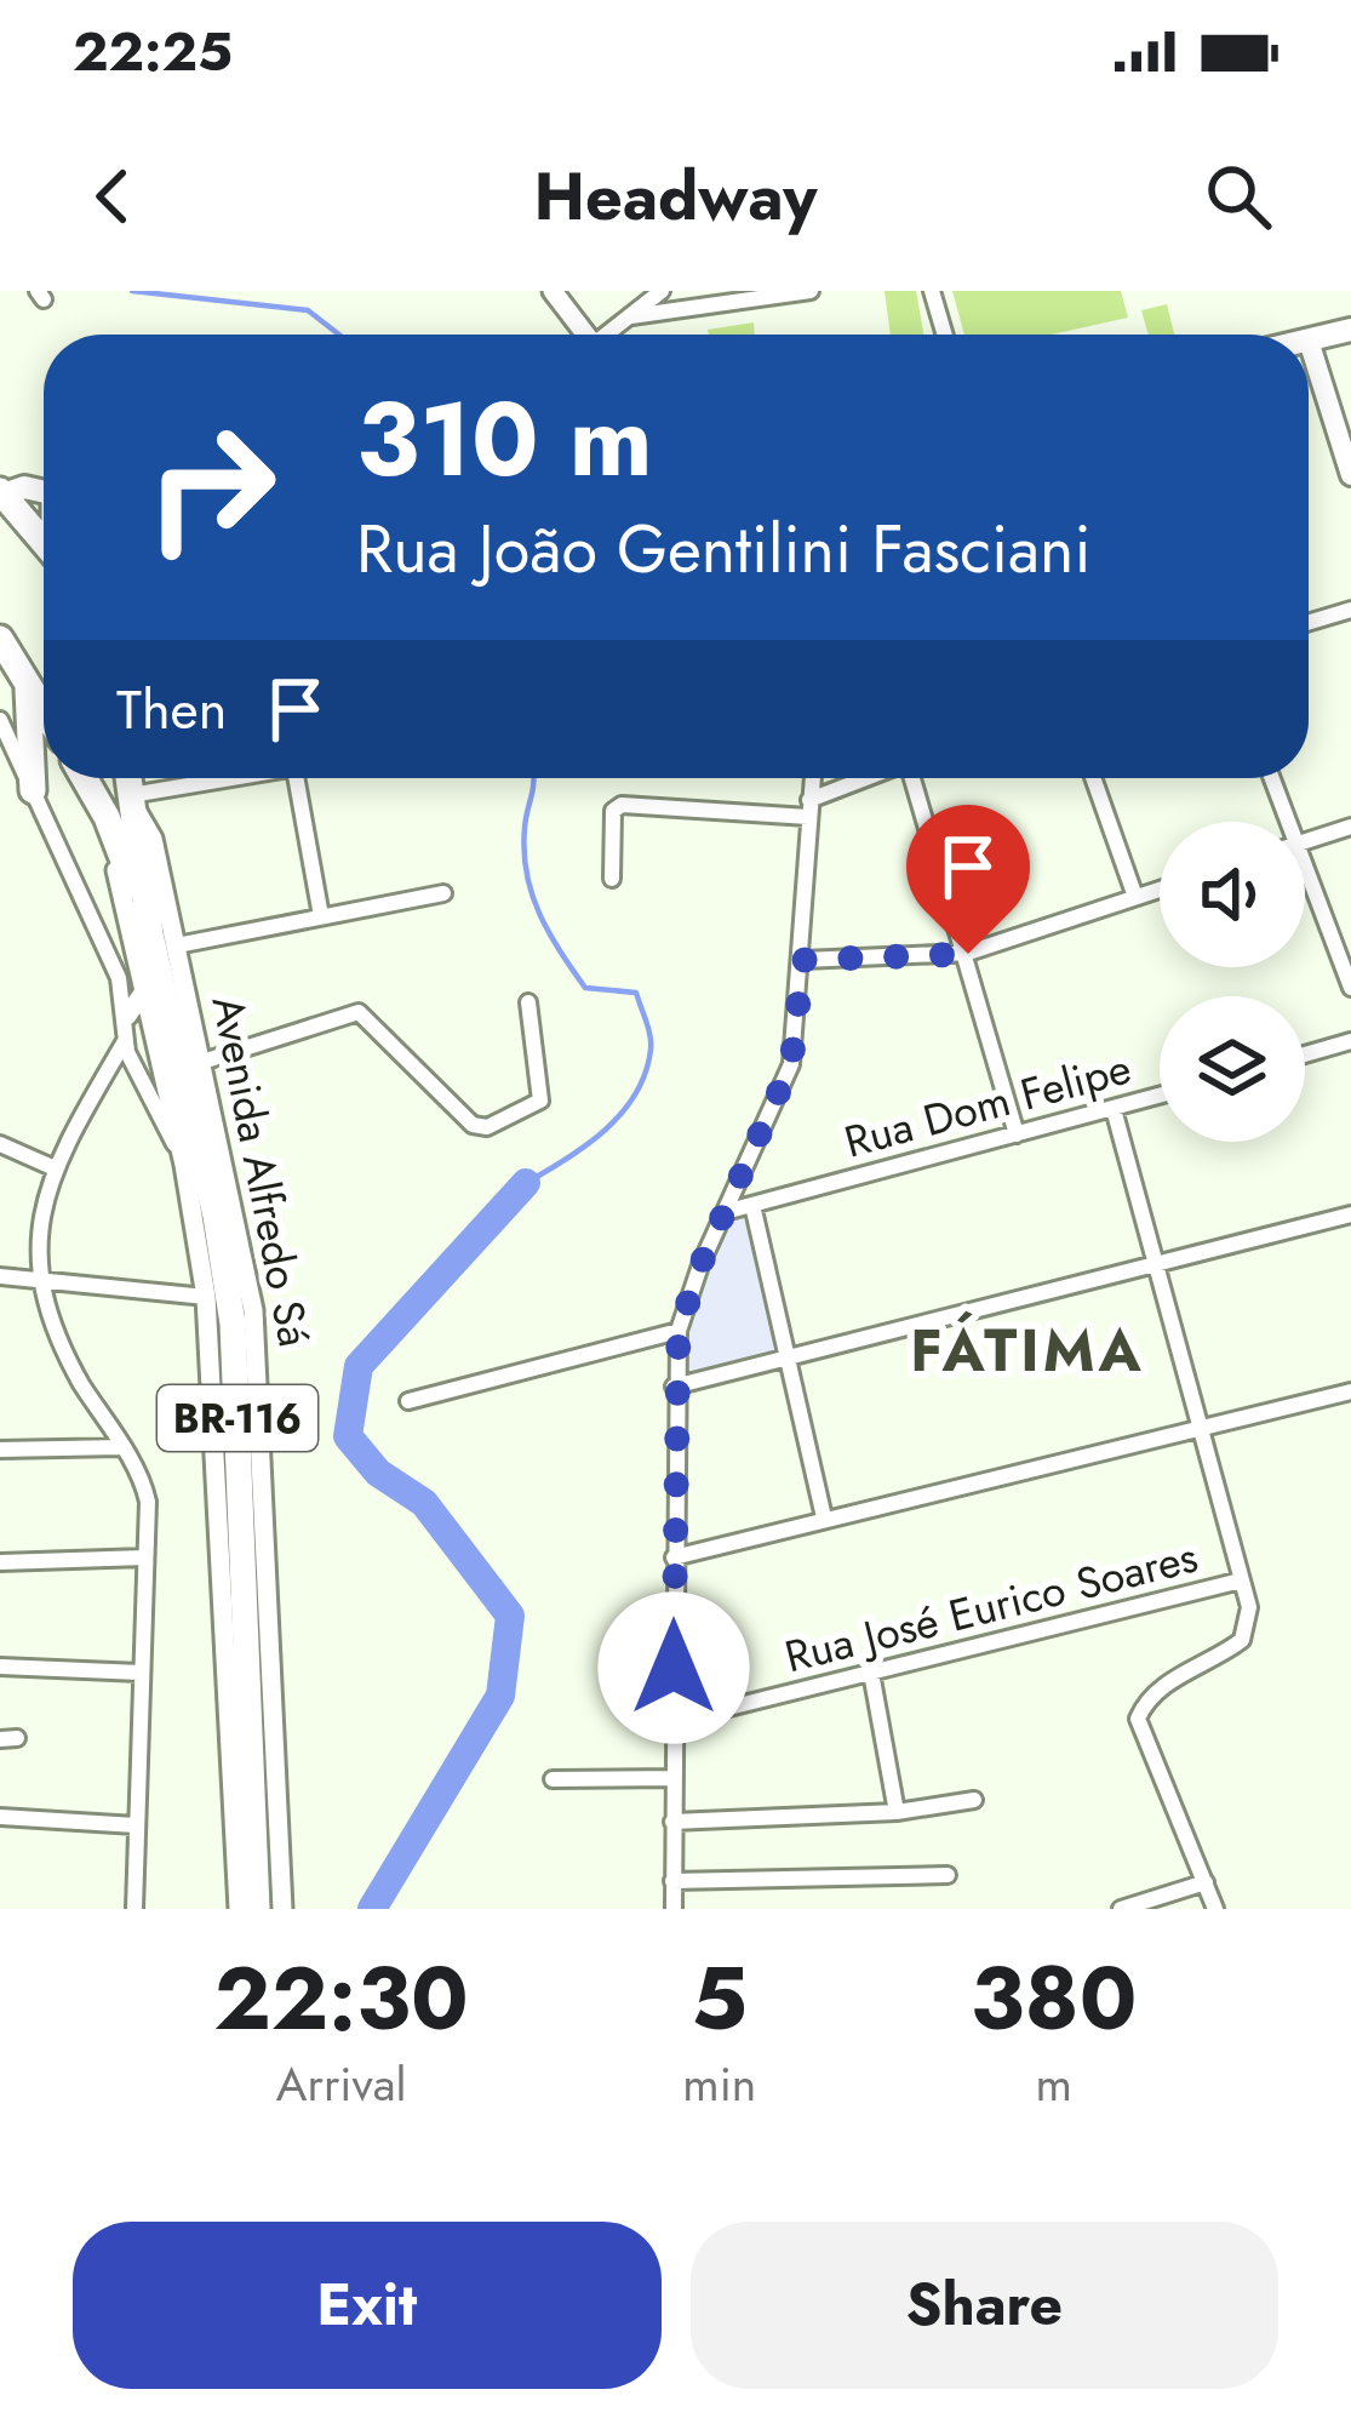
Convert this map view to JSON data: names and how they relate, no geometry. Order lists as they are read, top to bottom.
{
  "streets": {
    "highway": ["Avenida Alfredo Sá", "BR-116"],
    "street": ["Rua Dom Felipe", "Rua José Eurico Soares"]
  },
  "crossings": [
    ["Avenida Alfredo Sá", "BR-116"]
  ],
  "districts": ["FÁTIMA"],
  "page": {
    "status": "22:25",
    "header": "Headway",
    "turn": ["310 m", "Rua João Gentilini Fasciani"],
    "then": "Then",
    "eta": [
      "22:30",
      "Arrival",
      "5",
      "min",
      "380",
      "m"
    ],
    "buttons": ["Exit", "Share"]
  }
}
